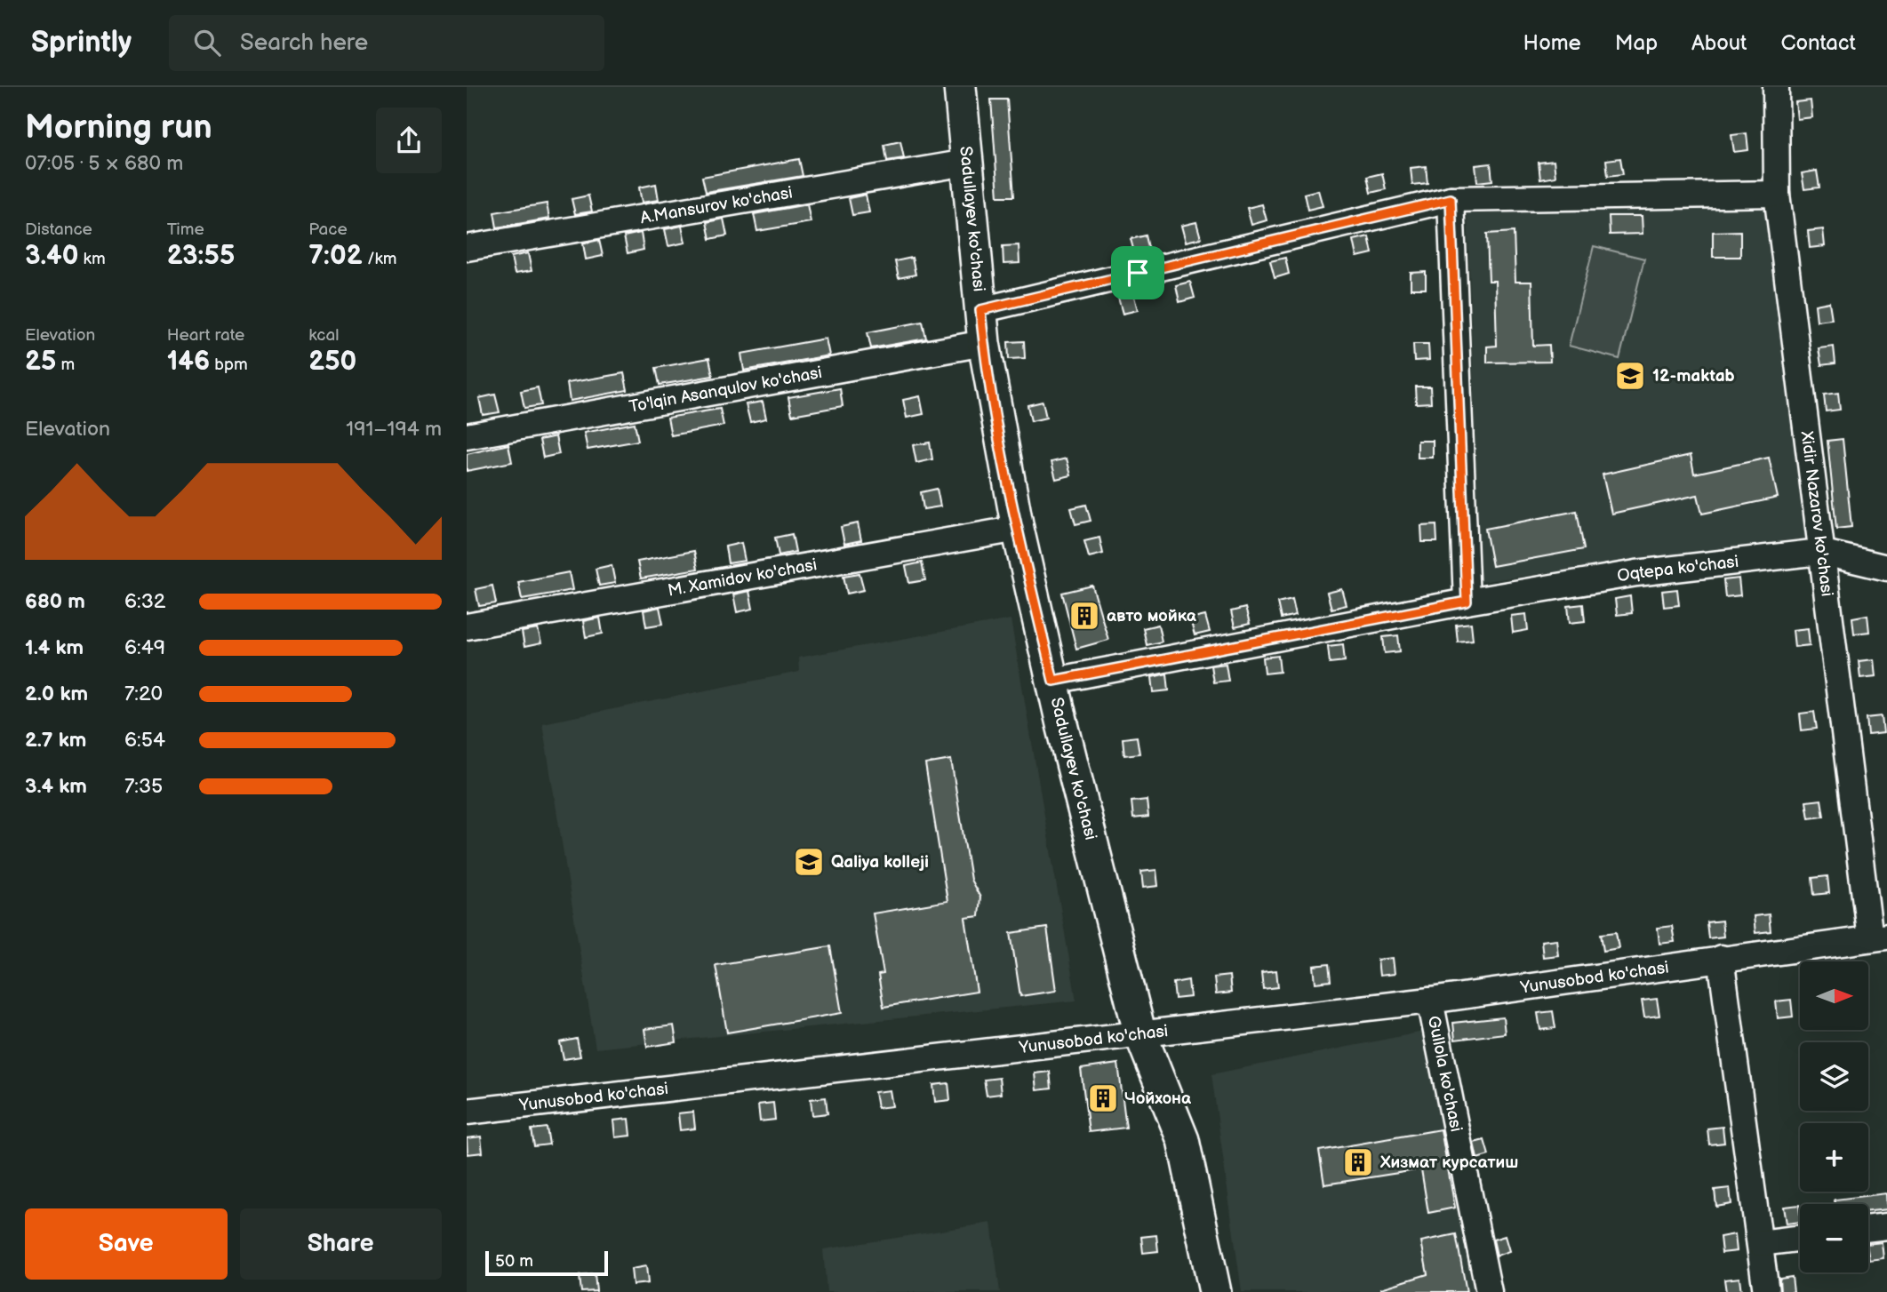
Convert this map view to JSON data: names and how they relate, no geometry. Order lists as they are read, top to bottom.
{
  "streets": {
    "main road": ["Sadullayev ko'chasi"],
    "street": [
      "A.Mansurov ko'chasi",
      "To'lqin Asanqulov ko'chasi",
      "Xidir Nazarov ko'chasi",
      "Oqtepa ko'chasi",
      "M. Xamidov ko'chasi",
      "Yunusobod ko'chasi",
      "Gullola ko'chasi"
    ]
  },
  "crossings": [
    ["A.Mansurov ko'chasi", "Sadullayev ko'chasi"],
    ["Sadullayev ko'chasi", "To'lqin Asanqulov ko'chasi"],
    ["Sadullayev ko'chasi", "Oqtepa ko'chasi"],
    ["Sadullayev ko'chasi", "M. Xamidov ko'chasi"],
    ["Sadullayev ko'chasi", "Yunusobod ko'chasi"],
    ["Xidir Nazarov ko'chasi", "Oqtepa ko'chasi"],
    ["Xidir Nazarov ko'chasi", "Yunusobod ko'chasi"],
    ["Yunusobod ko'chasi", "Gullola ko'chasi"]
  ],
  "places": {
    "school or university": ["12-maktab", "Qaliya kolleji"],
    "building": ["авто мойка", "Чойхона", "Хизмат курсатиш"]
  },
  "scale_bar": "50 m",
  "north": "right",
  "page": {
    "header": "Sprintly",
    "search": "Search here",
    "nav": [
      "Home",
      "Map",
      "About",
      "Contact"
    ],
    "heading": ["Morning run", "07:05 · 5 × 680 m"],
    "stats": [
      ["Distance", "3.40 km"],
      ["Time", "23:55"],
      ["Pace", "7:02 /km"],
      ["Elevation", "25 m"],
      ["Heart rate", "146 bpm"],
      ["kcal", "250"]
    ],
    "chart": ["Elevation", "191–194 m"],
    "list": [
      {
        "name": "680 m",
        "note": "6:32"
      },
      {
        "name": "1.4 km",
        "note": "6:49"
      },
      {
        "name": "2.0 km",
        "note": "7:20"
      },
      {
        "name": "2.7 km",
        "note": "6:54"
      },
      {
        "name": "3.4 km",
        "note": "7:35"
      }
    ],
    "map_buttons": ["+", "−"],
    "buttons": ["Save", "Share"],
    "scale": "50 m"
  }
}
